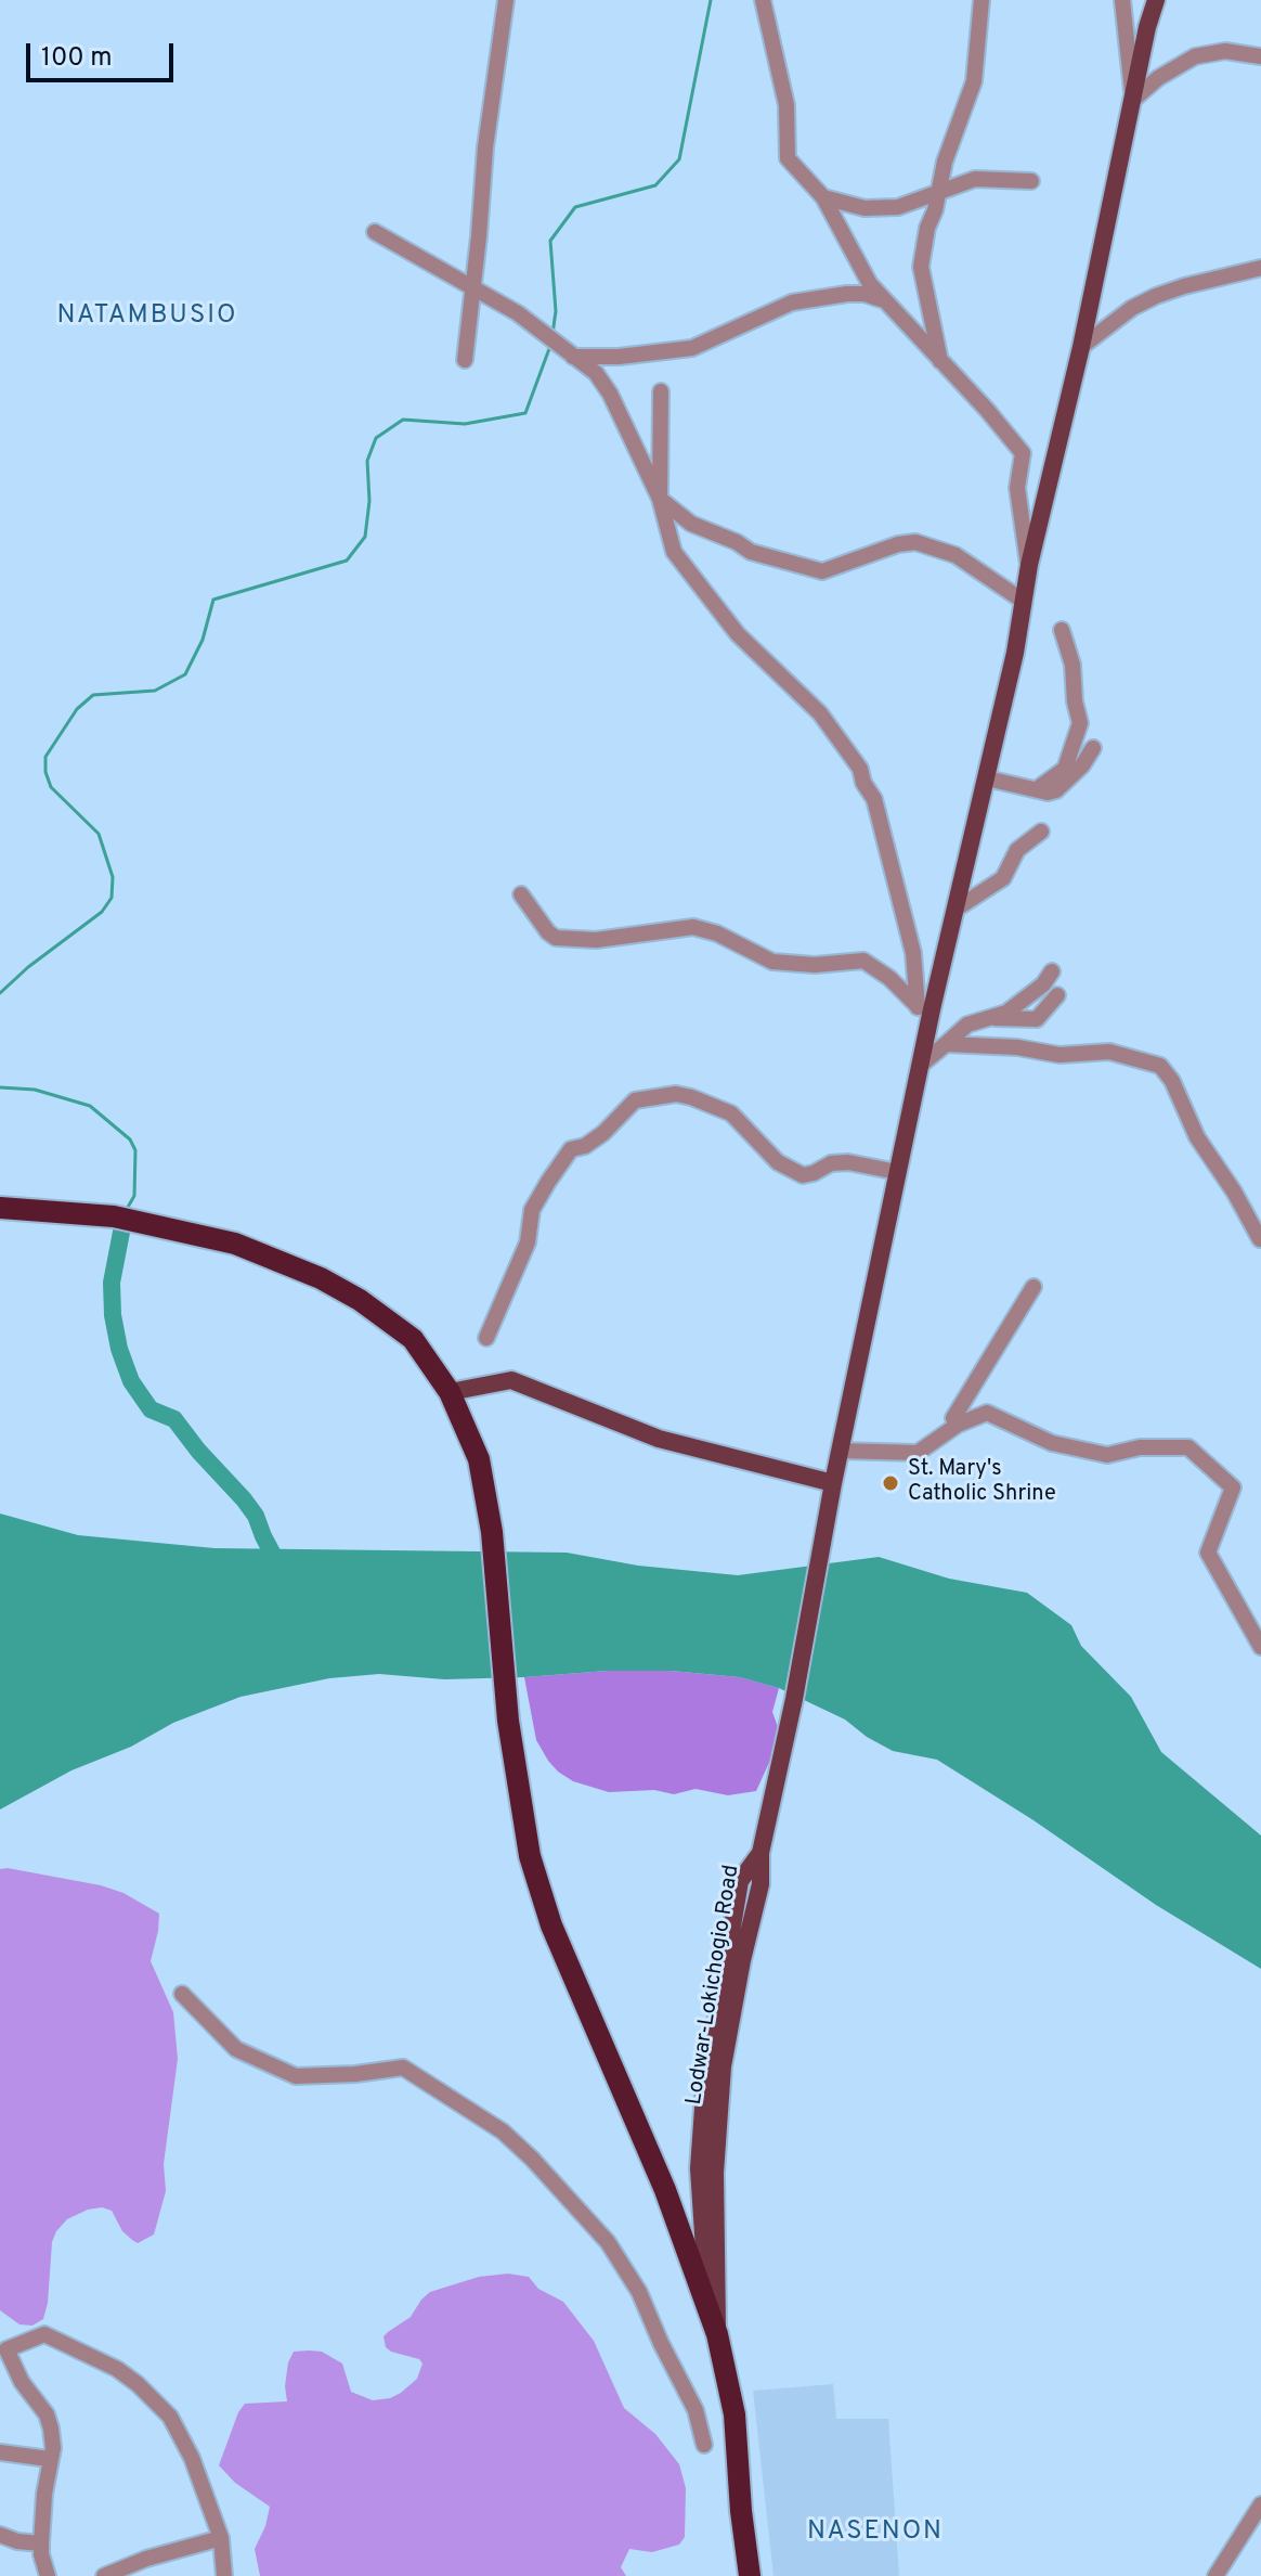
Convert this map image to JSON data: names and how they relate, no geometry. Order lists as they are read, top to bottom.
{
  "streets": {
    "highway": ["Lodwar-Lokichogio Road"]
  },
  "districts": ["NATAMBUSIO", "NASENON"],
  "places": ["St. Mary's Catholic Shrine"],
  "scale_bar": "100 m"
}
